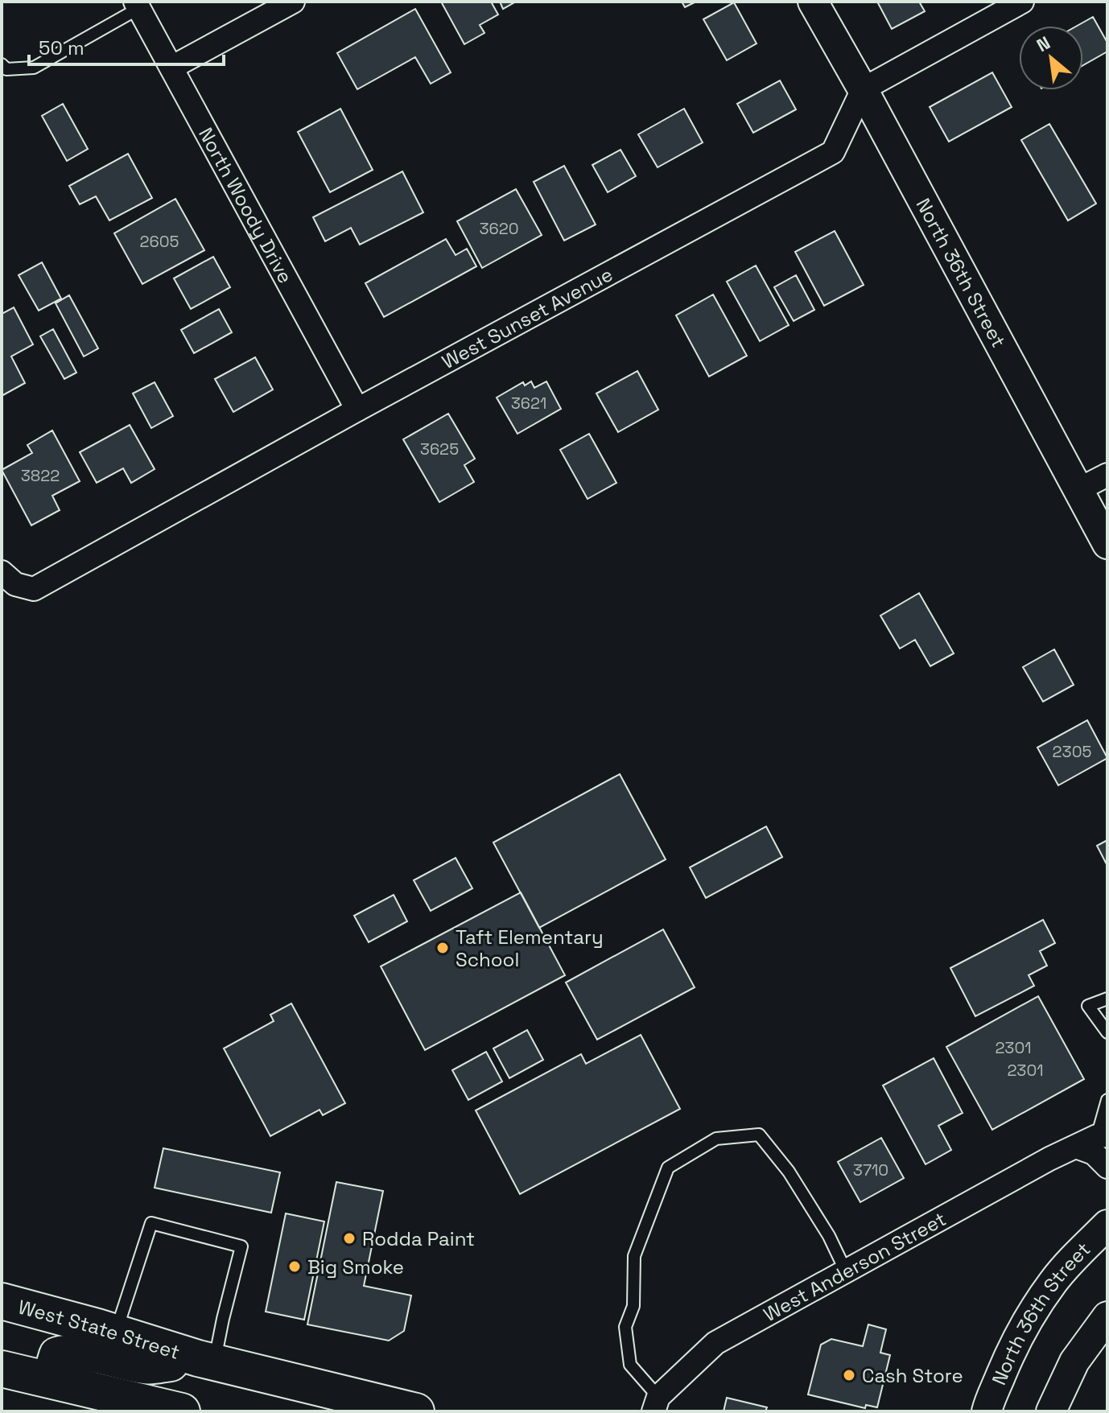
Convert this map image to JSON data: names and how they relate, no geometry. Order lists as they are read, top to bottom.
{
  "streets": {
    "main road": ["West State Street"],
    "street": [
      "North Woody Drive",
      "North 36th Street",
      "West Sunset Avenue",
      "West Anderson Street"
    ]
  },
  "crossings": [
    ["North Woody Drive", "West Sunset Avenue"],
    ["North 36th Street", "West Sunset Avenue"]
  ],
  "places": [
    "Taft Elementary School",
    "Rodda Paint",
    "Big Smoke",
    "Cash Store"
  ],
  "house_numbers": [
    "3620",
    "2605",
    "3621",
    "3625",
    "3822",
    "2305",
    "2301",
    "2301",
    "3710"
  ],
  "scale_bar": "50 m",
  "north": "top left"
}
